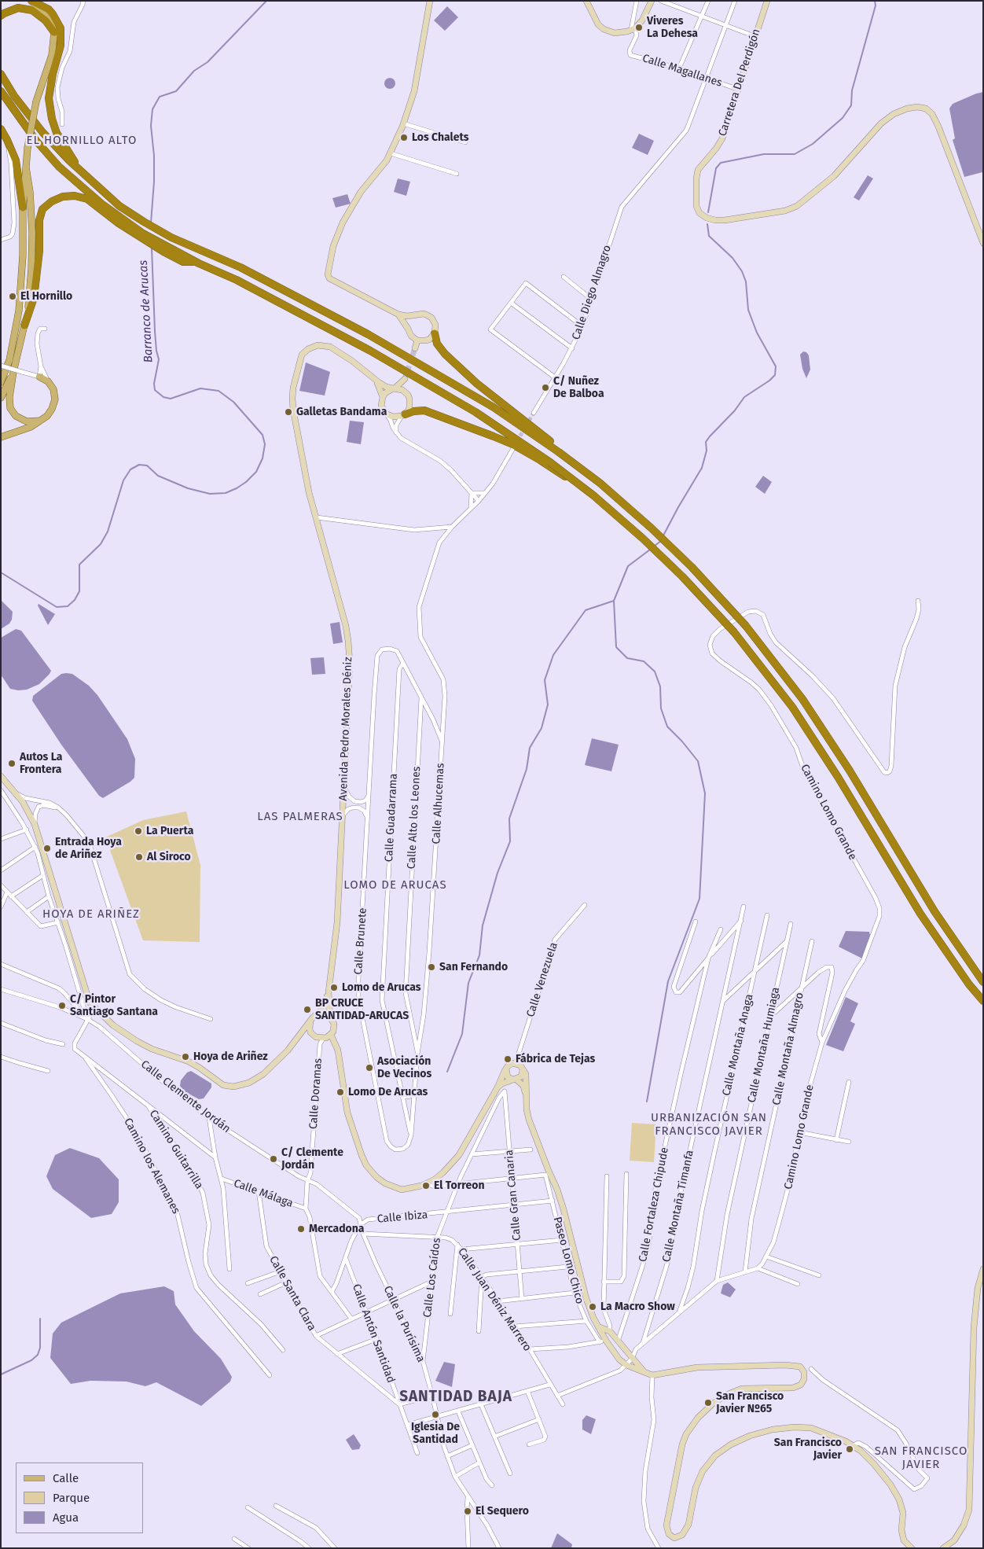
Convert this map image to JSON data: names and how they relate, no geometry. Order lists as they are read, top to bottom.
{
  "streets": {
    "main road": ["Carretera Del Perdigón", "Avenida Pedro Morales Déniz"],
    "street": [
      "Calle Magallanes",
      "Calle Diego Almagro",
      "Calle Alhucemas",
      "Camino Lomo Grande",
      "Calle Guadarrama",
      "Calle Alto los Leones",
      "Calle Brunete",
      "Calle Venezuela",
      "Calle Montaña Anaga",
      "Calle Montaña Humiaga",
      "Calle Montaña Almagro",
      "Calle Doramas",
      "Calle Clemente Jordán",
      "Camino Guitarrilla",
      "Camino los Alemanes",
      "Calle Málaga",
      "Calle Gran Canaria",
      "Calle Fortaleza Chipude",
      "Calle Montaña Timanfa",
      "Calle Ibiza",
      "Paseo Lomo Chico",
      "Calle Los Caídos",
      "Calle Santa Clara",
      "Calle Juan Déniz Marrero",
      "Calle la Purísima",
      "Calle Antón Santidad"
    ]
  },
  "crossings": [
    ["Calle Magallanes", "Carretera Del Perdigón"],
    ["Calle Magallanes", "Calle Diego Almagro"],
    ["Calle Alhucemas", "Calle Guadarrama"],
    ["Calle Alhucemas", "Calle Alto los Leones"],
    ["Calle Alhucemas", "Calle Brunete"],
    ["Calle Guadarrama", "Calle Brunete"],
    ["Calle Doramas", "Calle Clemente Jordán"],
    ["Calle Doramas", "Calle Málaga"],
    ["Calle Málaga", "Calle Santa Clara"],
    ["Calle Gran Canaria", "Calle Ibiza"],
    ["Calle Gran Canaria", "Paseo Lomo Chico"],
    ["Calle Gran Canaria", "Calle Los Caídos"],
    ["Calle Ibiza", "Paseo Lomo Chico"],
    ["Calle Ibiza", "Calle Los Caídos"],
    ["Calle Los Caídos", "Calle Juan Déniz Marrero"],
    ["Calle Los Caídos", "Calle la Purísima"],
    ["Calle Santa Clara", "Calle Antón Santidad"],
    ["Calle Juan Déniz Marrero", "Calle la Purísima"]
  ],
  "districts": [
    "EL HORNILLO ALTO",
    "LAS PALMERAS",
    "LOMO DE ARUCAS",
    "HOYA DE ARIÑEZ",
    "URBANIZACIÓN SAN FRANCISCO JAVIER",
    "SANTIDAD BAJA",
    "SAN FRANCISCO JAVIER"
  ],
  "water": ["Barranco de Arucas"],
  "places": [
    "Viveres La Dehesa",
    "Los Chalets",
    "El Hornillo",
    "C/ Nuñez De Balboa",
    "Galletas Bandama",
    "Autos La Frontera",
    "La Puerta",
    "Entrada Hoya de Ariñez",
    "Al Siroco",
    "San Fernando",
    "Lomo de Arucas",
    "C/ Pintor Santiago Santana",
    "BP CRUCE SANTIDAD-ARUCAS",
    "Hoya de Ariñez",
    "Fábrica de Tejas",
    "Asociación De Vecinos",
    "Lomo De Arucas",
    "C/ Clemente Jordán",
    "El Torreon",
    "Mercadona",
    "La Macro Show",
    "San Francisco Javier Nº65",
    "Iglesia De Santidad",
    "San Francisco Javier",
    "El Sequero"
  ],
  "legend": ["Calle", "Parque", "Agua"]
}
